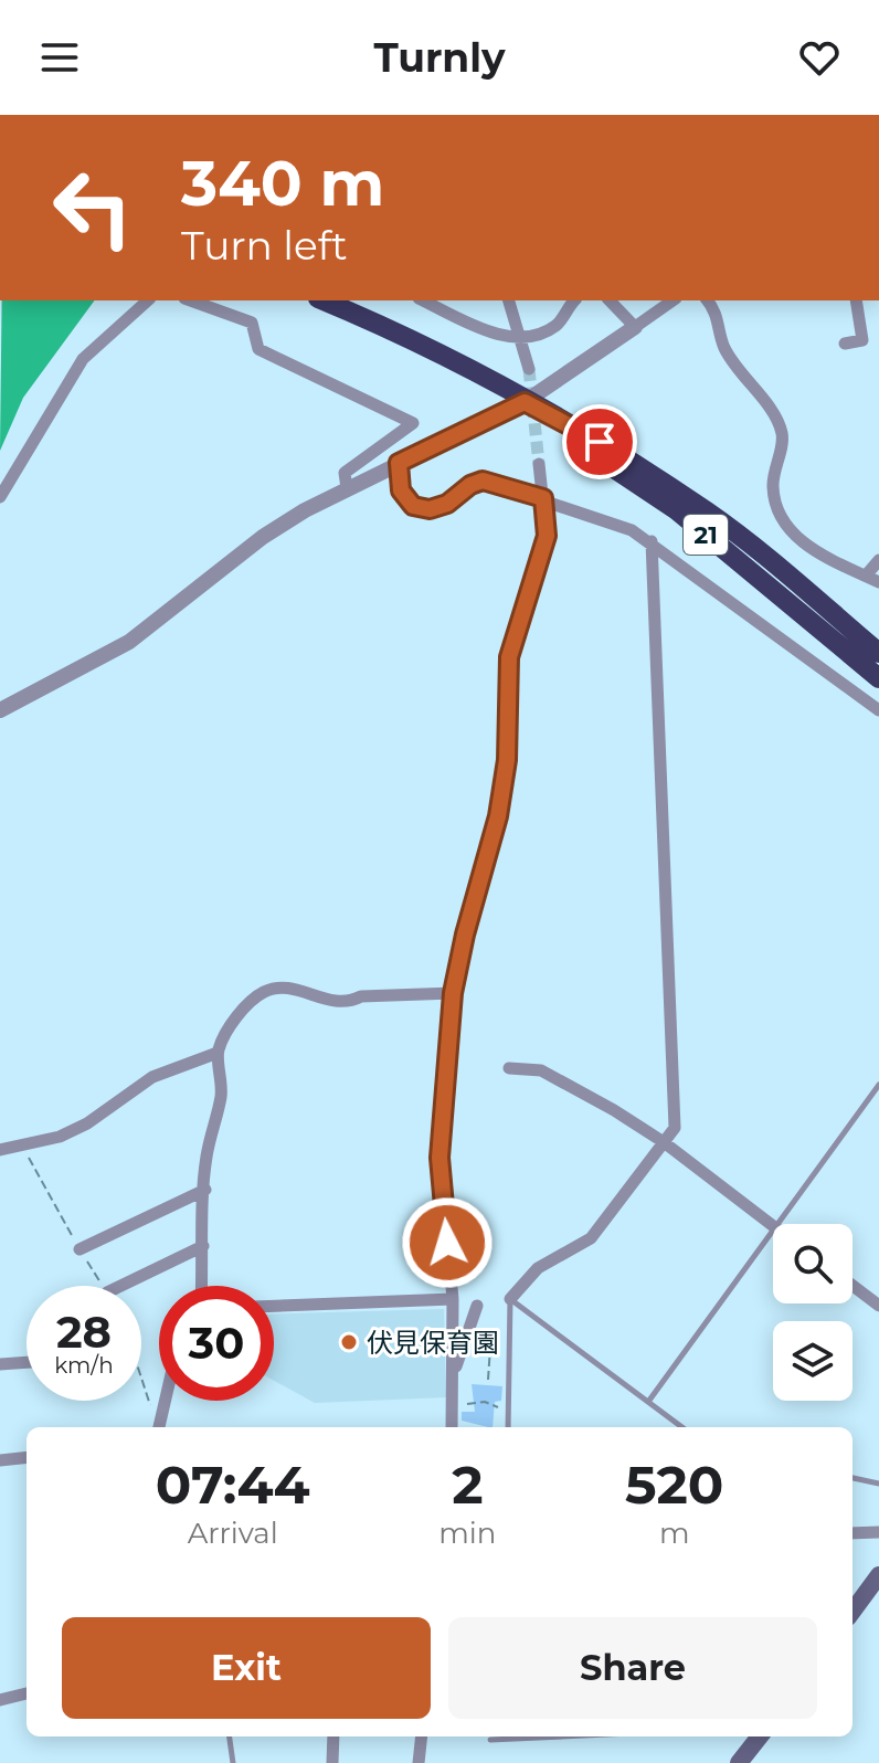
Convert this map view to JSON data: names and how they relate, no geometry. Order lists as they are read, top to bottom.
{
  "streets": {
    "highway": ["21"]
  },
  "places": ["伏見保育園"],
  "page": {
    "header": "Turnly",
    "turn": ["340 m", "Turn left"],
    "speed": "28 km/h",
    "limit": "30",
    "eta": [
      "07:44",
      "Arrival",
      "2",
      "min",
      "520",
      "m"
    ],
    "buttons": ["Exit", "Share"]
  }
}
